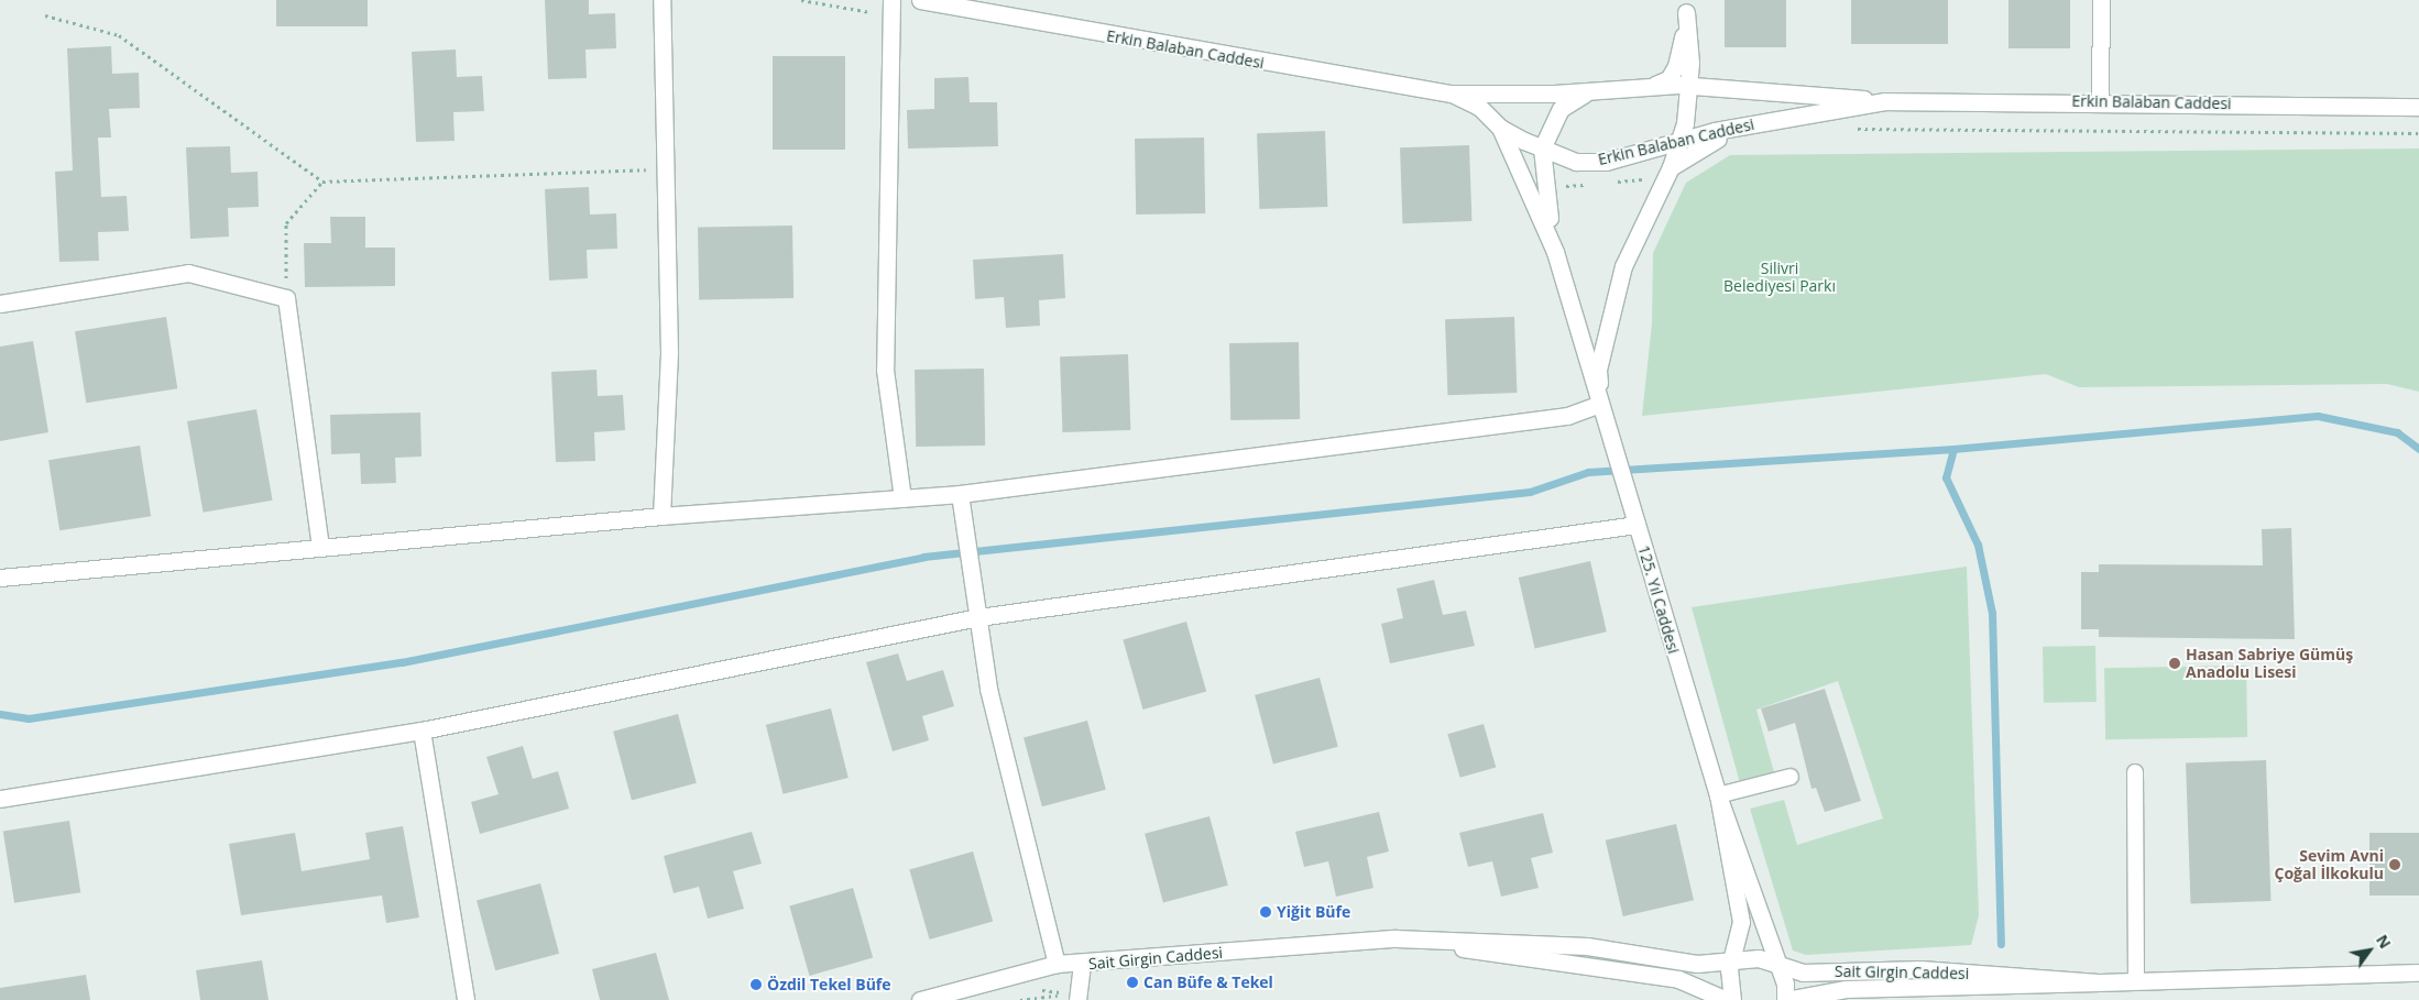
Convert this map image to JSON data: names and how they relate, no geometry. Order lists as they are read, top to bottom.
{
  "streets": {
    "street": ["Erkin Balaban Caddesi", "125. Yıl Caddesi", "Sait Girgin Caddesi"]
  },
  "crossings": [
    ["125. Yıl Caddesi", "Sait Girgin Caddesi"]
  ],
  "parks": ["Silivri Belediyesi Parkı"],
  "places": [
    "Hasan Sabriye Gümüş Anadolu Lisesi",
    "Sevim Avni Çoğal İlkokulu",
    "Yiğit Büfe",
    "Can Büfe & Tekel",
    "Özdil Tekel Büfe"
  ],
  "north": "top right"
}
